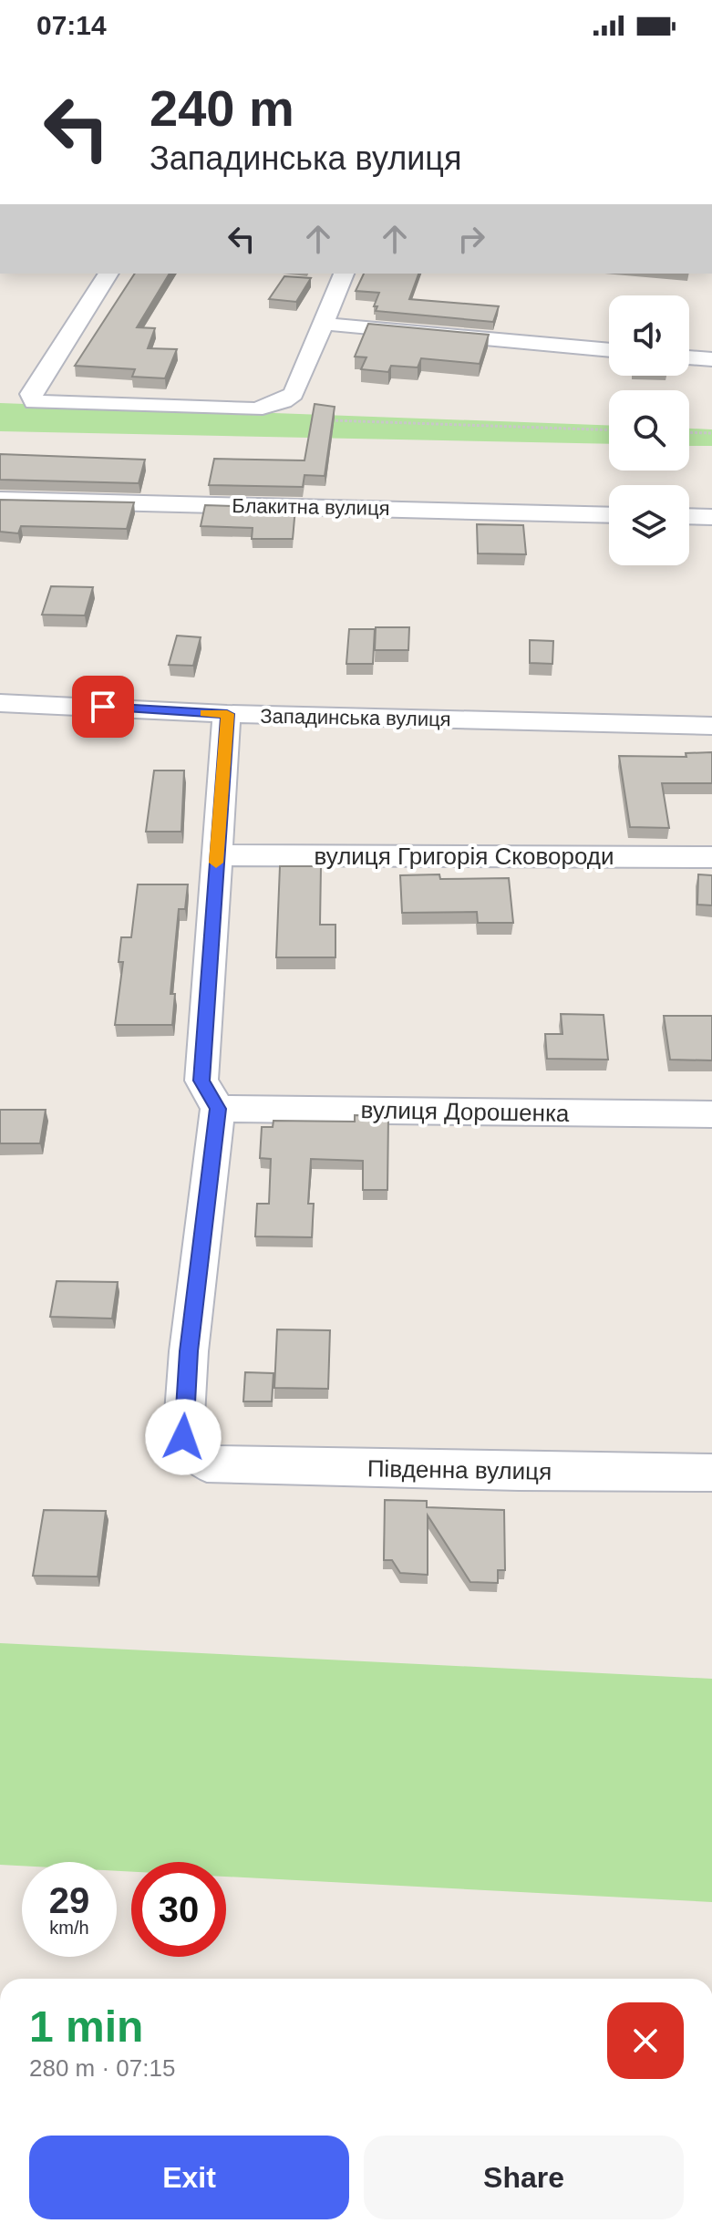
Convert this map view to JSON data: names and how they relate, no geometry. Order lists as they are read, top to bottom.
{
  "streets": {
    "street": [
      "Блакитна вулиця",
      "Западинська вулиця",
      "вулиця Григорія Сковороди",
      "вулиця Дорошенка",
      "Південна вулиця"
    ]
  },
  "crossings": [
    ["вулиця Дорошенка", "Південна вулиця"]
  ],
  "page": {
    "status": "07:14",
    "turn": ["240 m", "Западинська вулиця"],
    "speed": "29 km/h",
    "limit": "30",
    "heading": ["1 min", "280 m · 07:15"],
    "buttons": ["Exit", "Share"]
  }
}
